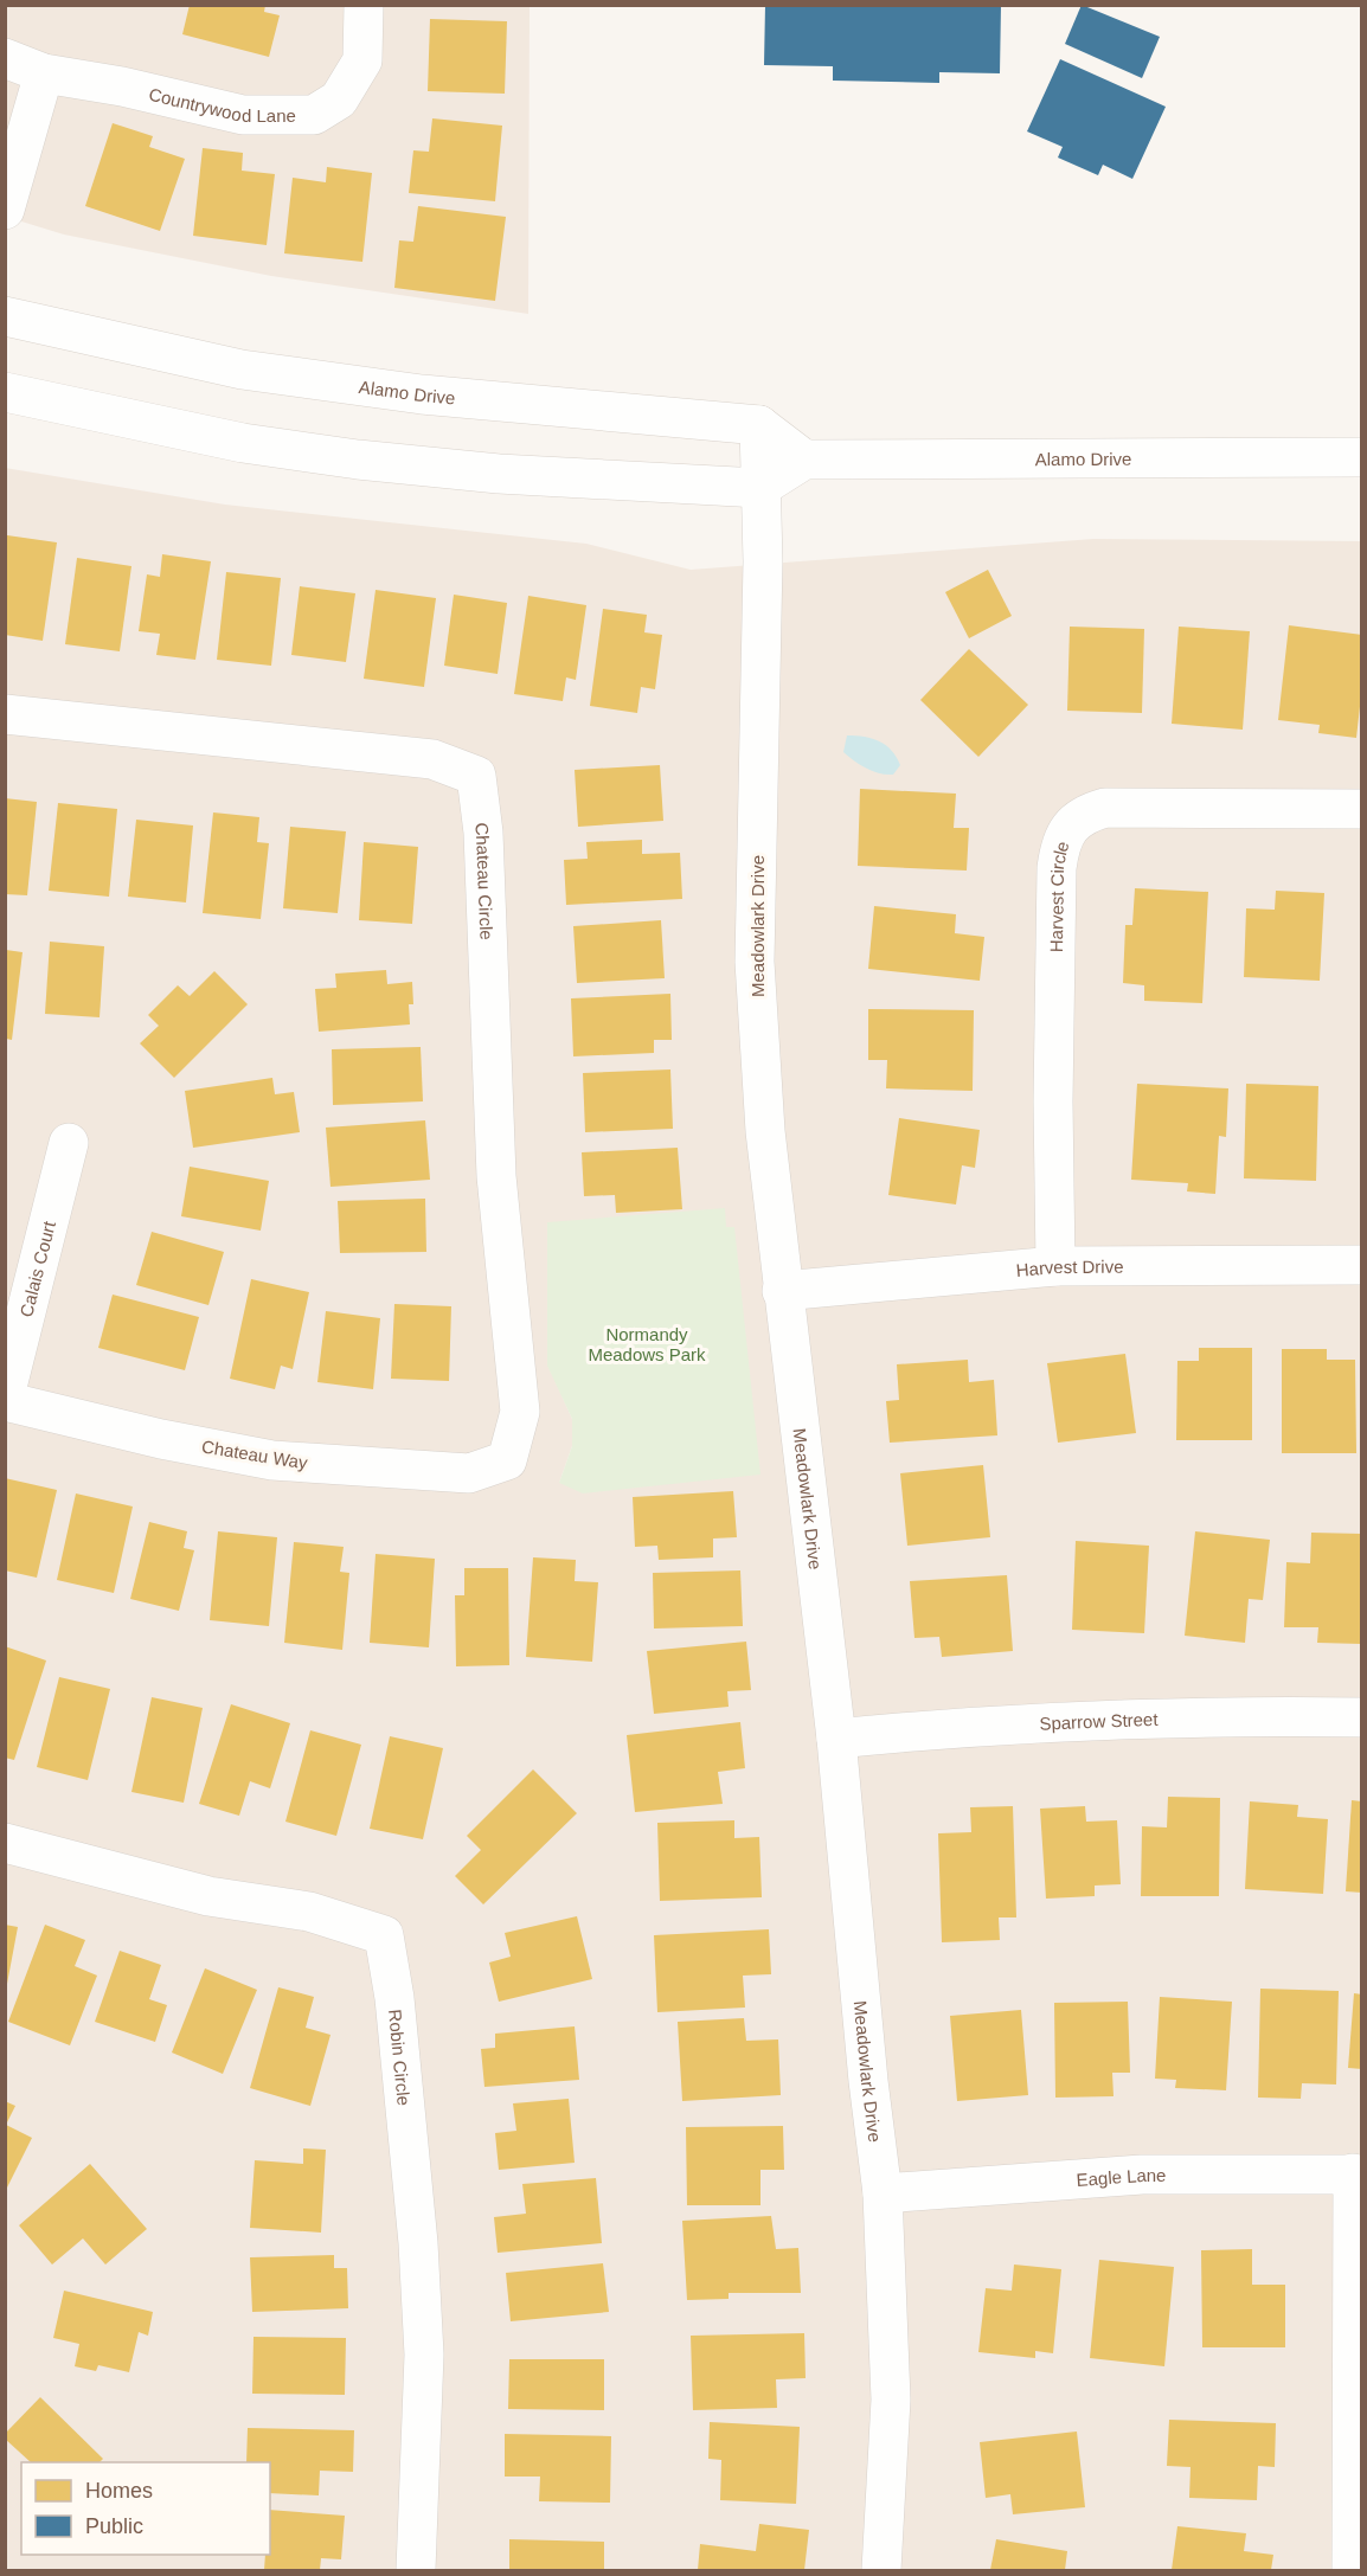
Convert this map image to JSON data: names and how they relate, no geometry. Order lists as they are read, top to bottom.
{
  "streets": {
    "street": [
      "Countrywood Lane",
      "Alamo Drive",
      "Chateau Circle",
      "Harvest Circle",
      "Meadowlark Drive",
      "Harvest Drive",
      "Calais Court",
      "Chateau Way",
      "Sparrow Street",
      "Robin Circle",
      "Eagle Lane"
    ]
  },
  "crossings": [
    ["Alamo Drive", "Meadowlark Drive"],
    ["Chateau Circle", "Chateau Way"],
    ["Harvest Circle", "Harvest Drive"],
    ["Meadowlark Drive", "Harvest Drive"],
    ["Meadowlark Drive", "Sparrow Street"],
    ["Meadowlark Drive", "Eagle Lane"],
    ["Calais Court", "Chateau Way"]
  ],
  "parks": ["Normandy Meadows Park"],
  "legend": ["Homes", "Public"]
}
